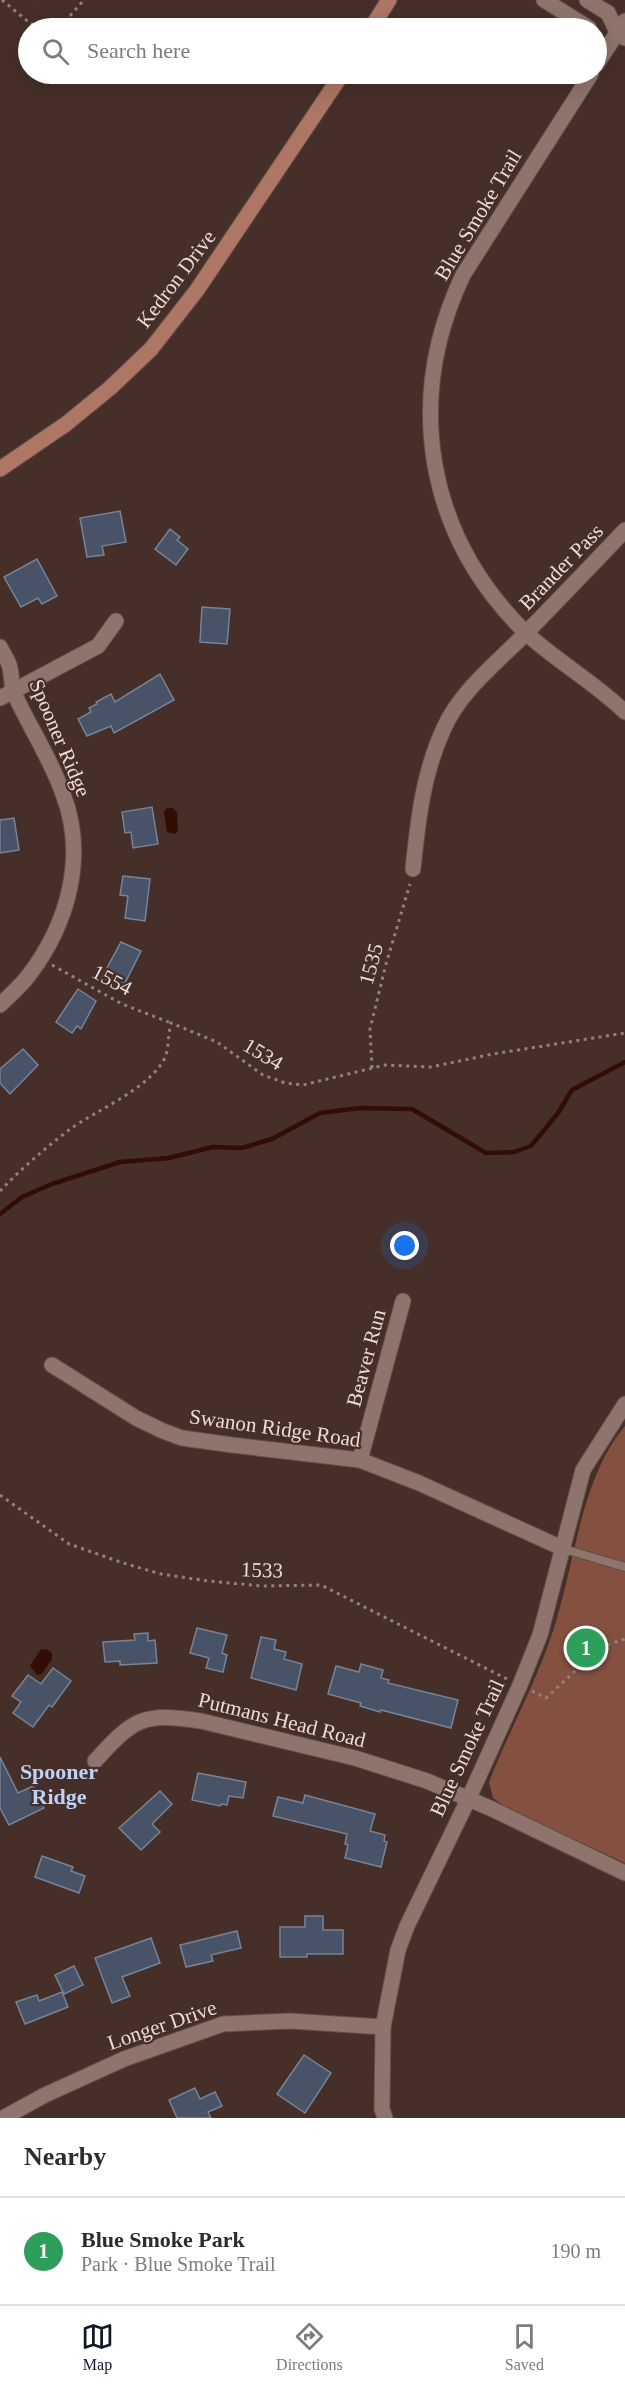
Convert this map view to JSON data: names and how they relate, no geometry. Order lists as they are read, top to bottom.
{
  "streets": {
    "street": [
      "Blue Smoke Trail",
      "Kedron Drive",
      "Brander Pass",
      "Spooner Ridge",
      "Beaver Run",
      "Swanon Ridge Road",
      "Putmans Head Road",
      "Longer Drive"
    ],
    "path": [
      "1535",
      "1554",
      "1534",
      "1533"
    ]
  },
  "crossings": [
    ["Blue Smoke Trail", "Brander Pass"],
    ["Blue Smoke Trail", "Swanon Ridge Road"],
    ["Blue Smoke Trail", "1533"],
    ["Blue Smoke Trail", "Putmans Head Road"],
    ["Blue Smoke Trail", "Longer Drive"],
    ["Brander Pass", "1535"],
    ["Spooner Ridge", "1554"],
    ["1535", "1534"],
    ["1554", "1534"],
    ["Beaver Run", "Swanon Ridge Road"]
  ],
  "districts": ["Spooner Ridge"],
  "page": {
    "search": "Search here",
    "pins": "1",
    "heading": "Nearby",
    "list": [
      {
        "mark": "1",
        "name": "Blue Smoke Park",
        "note": "Park · Blue Smoke Trail",
        "value": "190 m"
      }
    ],
    "nav": ["Map", "Directions", "Saved"]
  }
}
